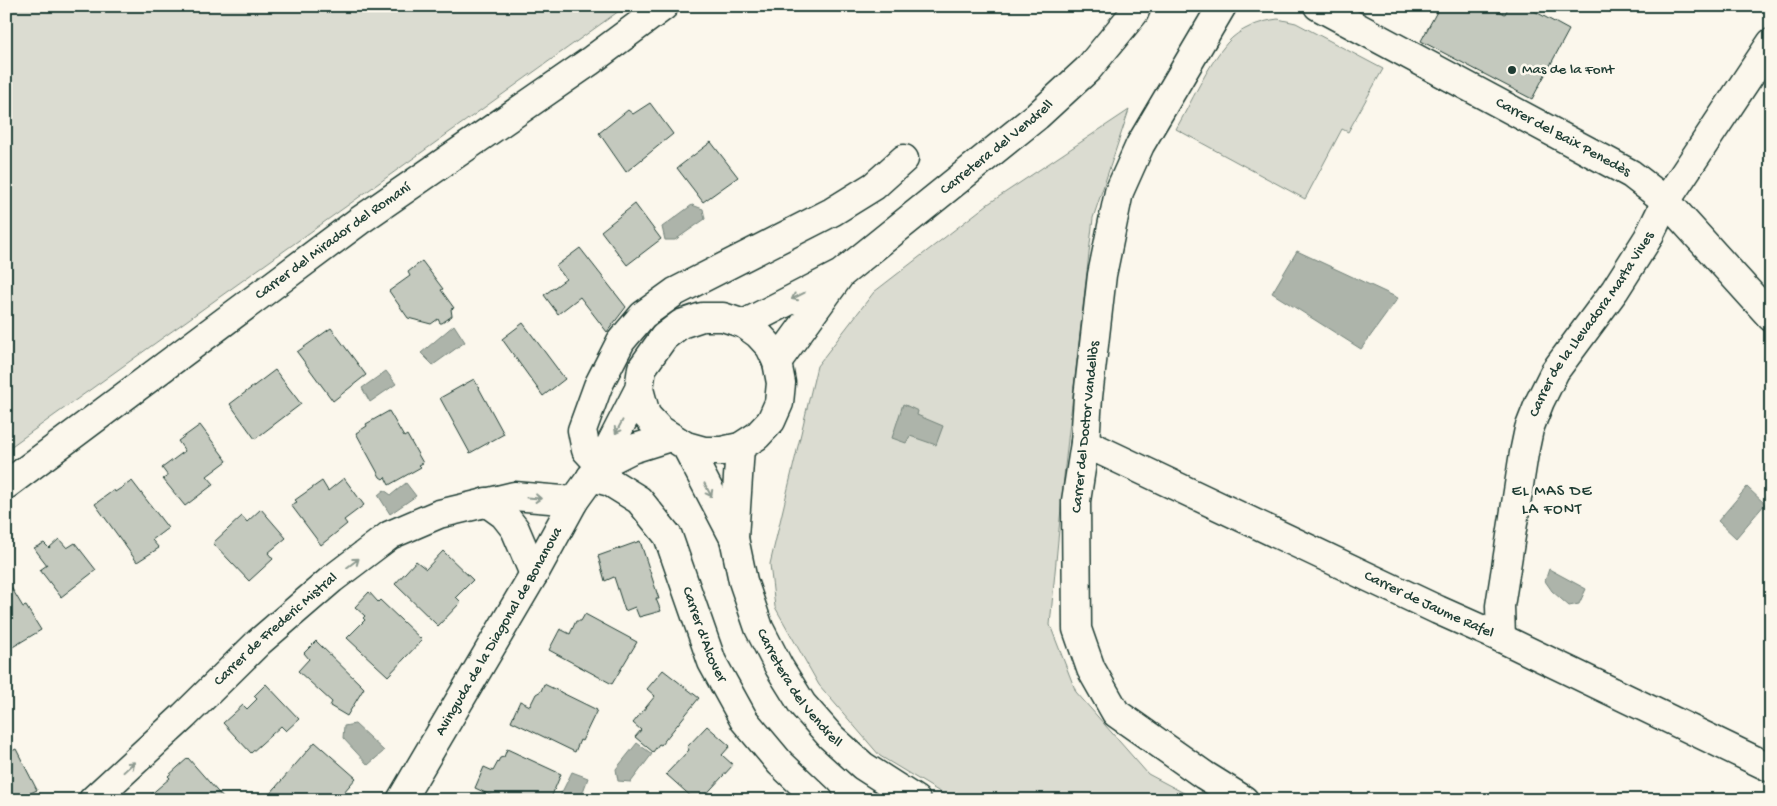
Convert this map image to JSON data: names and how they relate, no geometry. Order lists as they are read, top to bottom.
{
  "streets": {
    "street": [
      "Carrer del Baix Penedès",
      "Carretera del Vendrell",
      "Carrer del Mirador del Romaní",
      "Carrer de la Llevadora Marta Vives",
      "Carrer del Doctor Vandellòs",
      "Carrer de Jaume Rafel",
      "Carrer de Frederic Mistral",
      "Avinguda de la Diagonal de Bonanova",
      "Carrer d'Alcover"
    ]
  },
  "crossings": [
    ["Carrer del Baix Penedès", "Carrer de la Llevadora Marta Vives"],
    ["Carretera del Vendrell", "Avinguda de la Diagonal de Bonanova"],
    ["Carrer de la Llevadora Marta Vives", "Carrer de Jaume Rafel"],
    ["Carrer del Doctor Vandellòs", "Carrer de Jaume Rafel"],
    ["Carrer de Frederic Mistral", "Avinguda de la Diagonal de Bonanova"],
    ["Avinguda de la Diagonal de Bonanova", "Carrer d'Alcover"]
  ],
  "one_way": ["Carrer de Frederic Mistral"],
  "districts": ["EL MAS DE LA FONT"],
  "places": ["Mas de la Font"]
}
